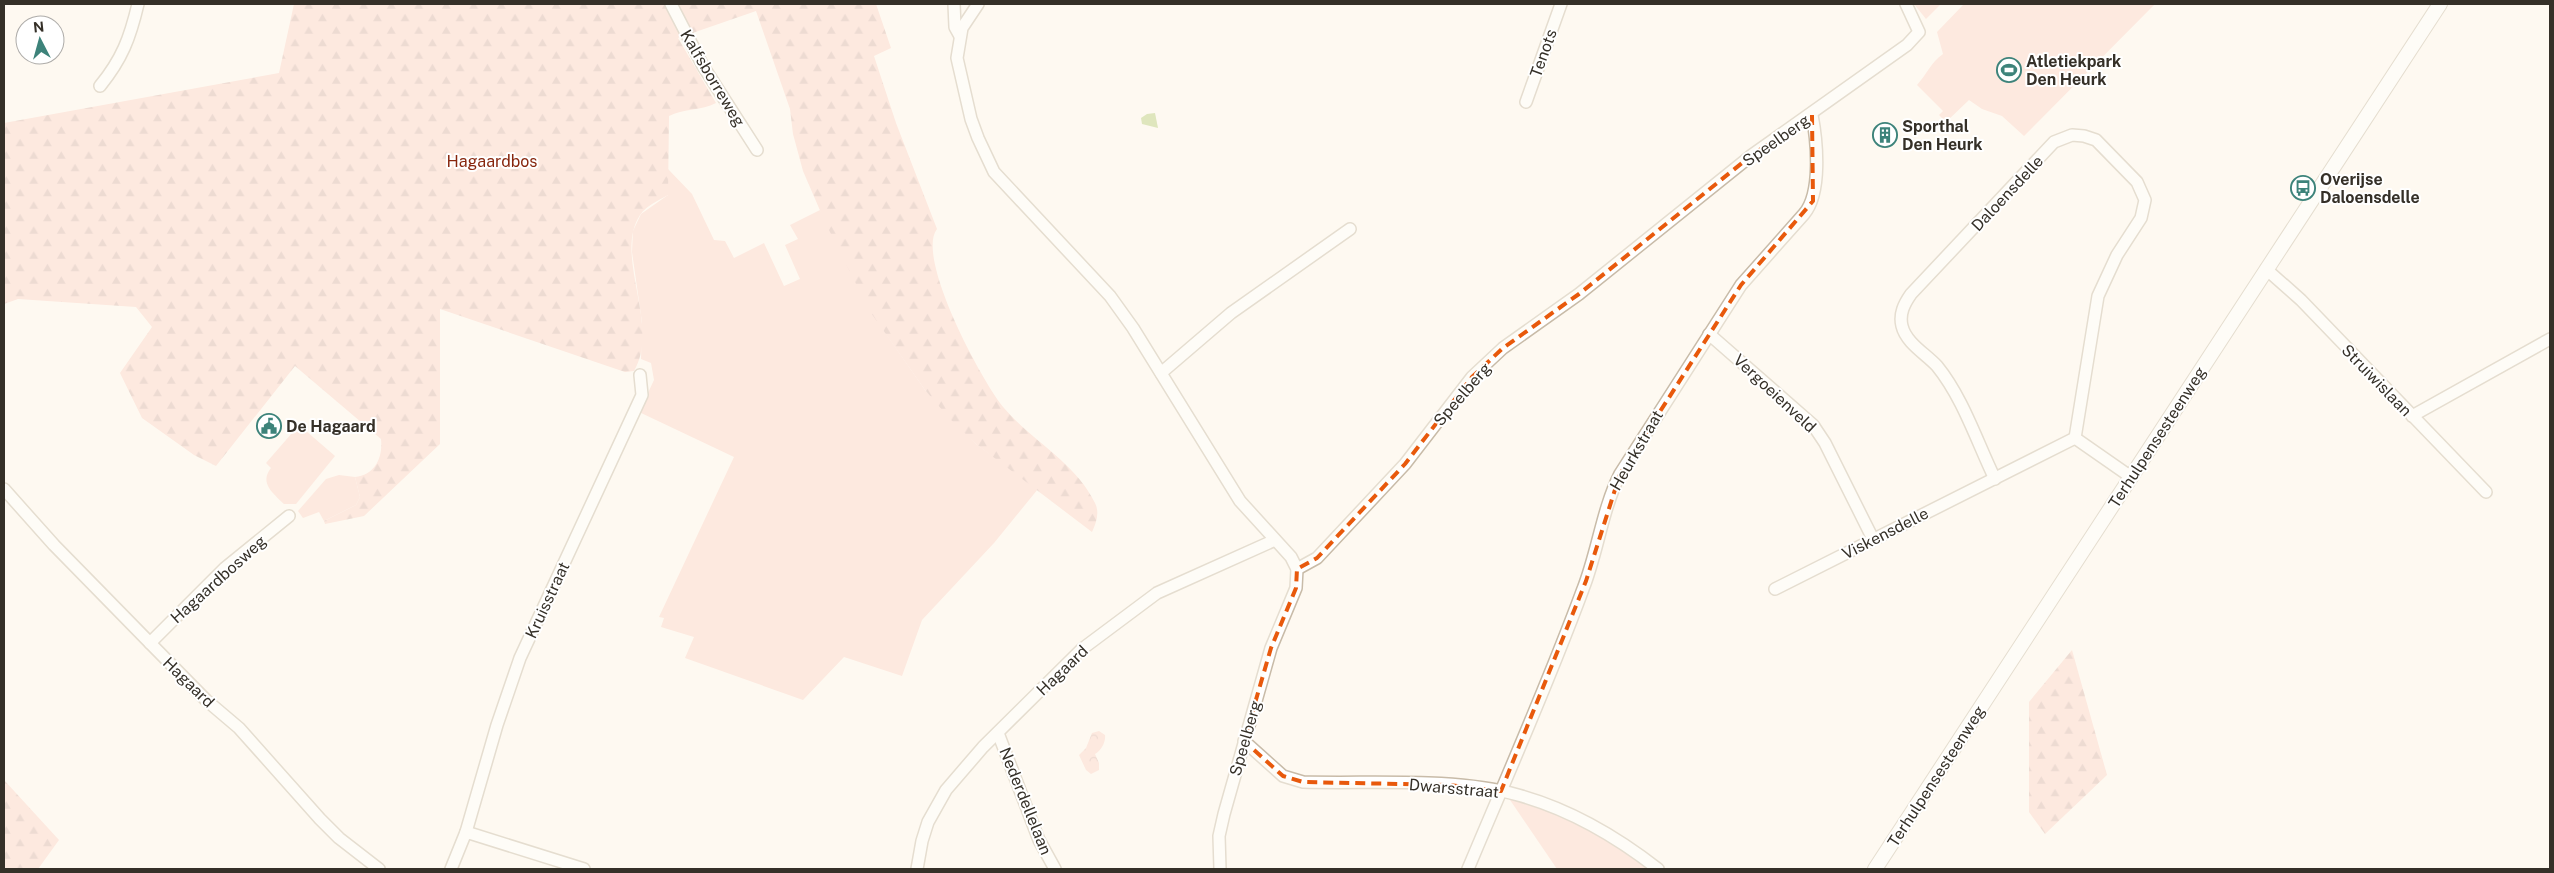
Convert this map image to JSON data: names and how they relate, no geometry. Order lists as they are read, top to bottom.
{
  "streets": {
    "main road": ["Terhulpensesteenweg"],
    "street": [
      "Tenots",
      "Kalfsborreweg",
      "Speelberg",
      "Daloensdelle",
      "Struiwislaan",
      "Vergoeienveld",
      "Heurkstraat",
      "Viskensdelle",
      "Hagaardbosweg",
      "Kruisstraat",
      "Hagaard",
      "Dwarsstraat",
      "Nederdellelaan"
    ]
  },
  "crossings": [
    ["Speelberg", "Heurkstraat"],
    ["Speelberg", "Dwarsstraat"],
    ["Daloensdelle", "Viskensdelle"],
    ["Struiwislaan", "Terhulpensesteenweg"],
    ["Vergoeienveld", "Heurkstraat"],
    ["Vergoeienveld", "Viskensdelle"],
    ["Heurkstraat", "Dwarsstraat"],
    ["Hagaardbosweg", "Hagaard"],
    ["Hagaard", "Nederdellelaan"]
  ],
  "parks": ["Hagaardbos"],
  "places": {
    "sports": ["Atletiekpark Den Heurk"],
    "building": ["Sporthal Den Heurk"],
    "bus stop": ["Overijse Daloensdelle"],
    "public building": ["De Hagaard"]
  },
  "north": "top"
}
